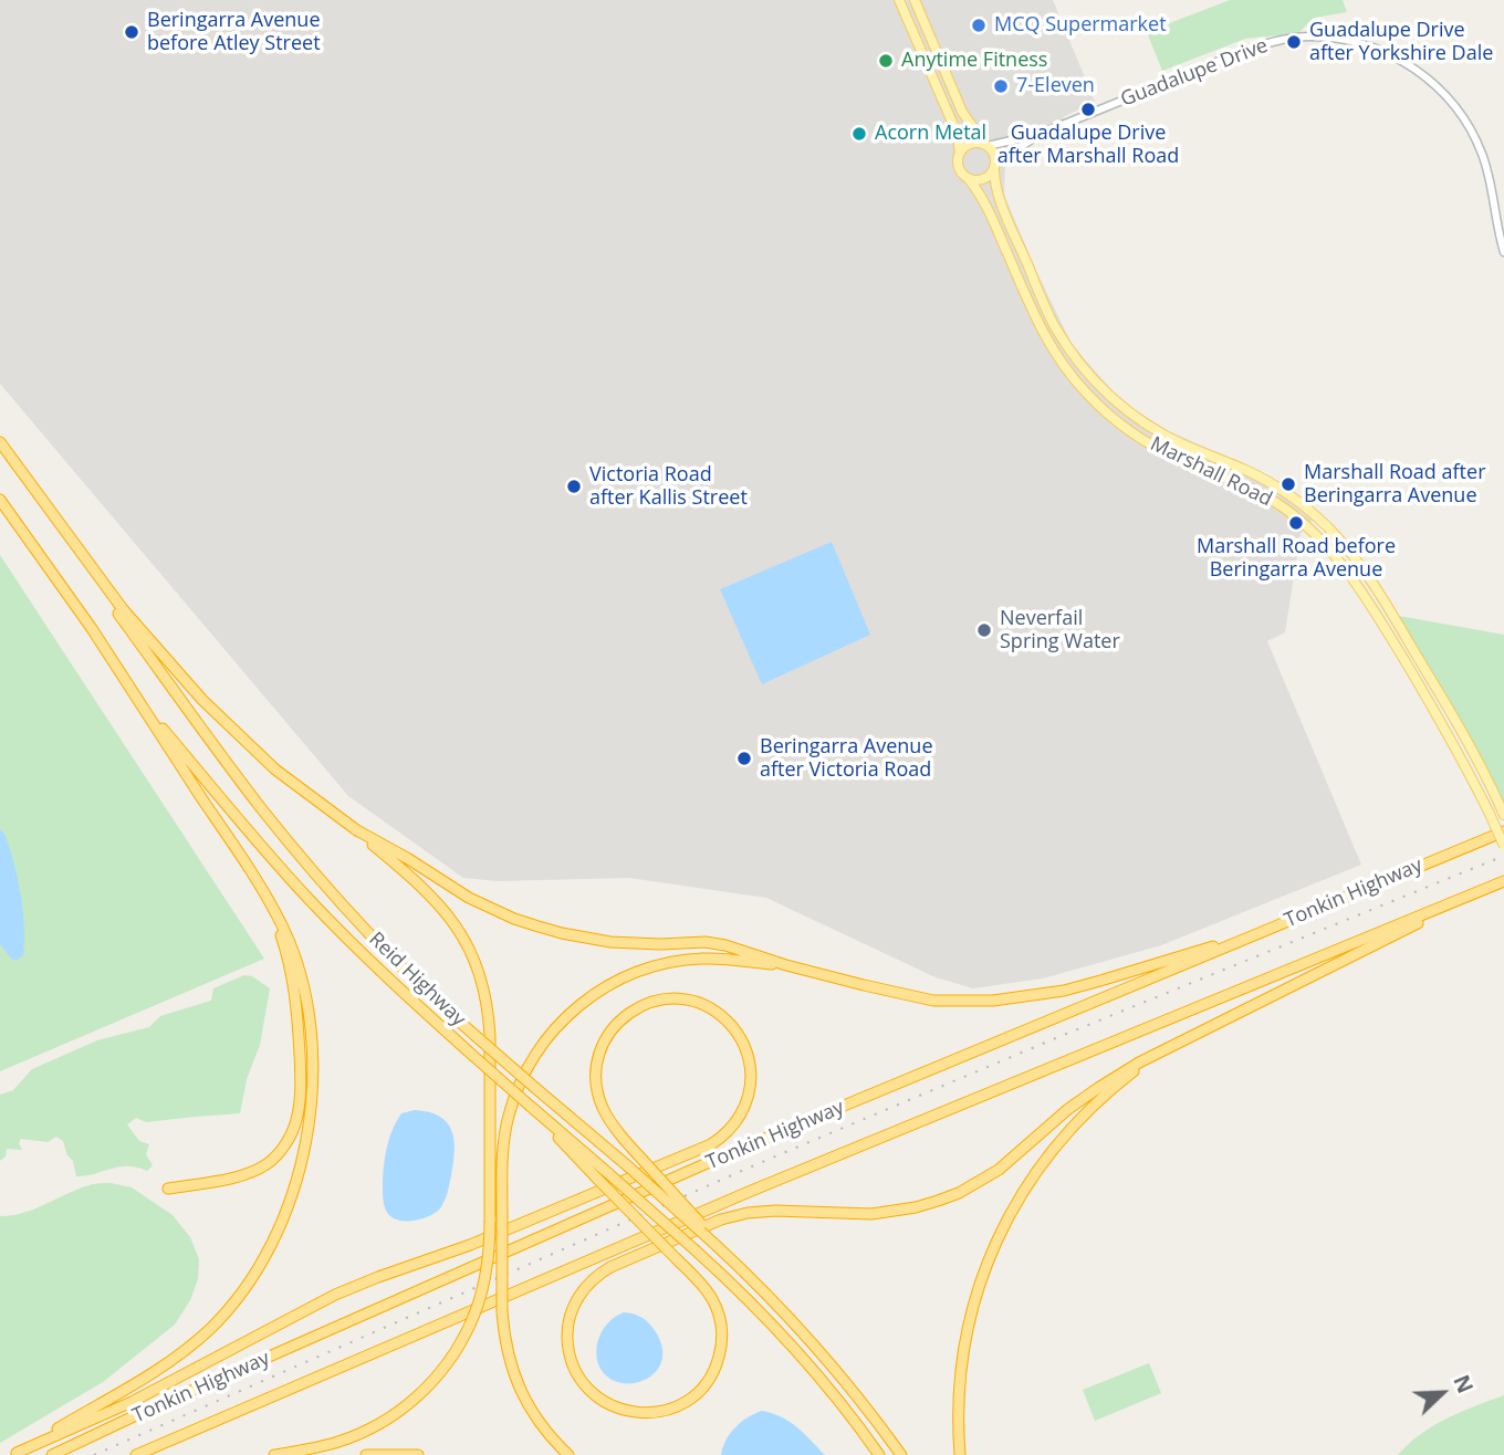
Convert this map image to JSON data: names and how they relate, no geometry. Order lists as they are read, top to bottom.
{
  "streets": {
    "highway": ["Tonkin Highway", "Reid Highway"],
    "main road": ["Marshall Road"],
    "street": ["Guadalupe Drive"]
  },
  "crossings": [
    ["Guadalupe Drive", "Marshall Road"]
  ],
  "places": [
    "MCQ Supermarket",
    "Beringarra Avenue before Atley Street",
    "Guadalupe Drive after Yorkshire Dale",
    "Anytime Fitness",
    "7-Eleven",
    "Guadalupe Drive after Marshall Road",
    "Acorn Metal",
    "Marshall Road after Beringarra Avenue",
    "Victoria Road after Kallis Street",
    "Marshall Road before Beringarra Avenue",
    "Neverfail Spring Water",
    "Beringarra Avenue after Victoria Road"
  ],
  "north": "top right"
}
